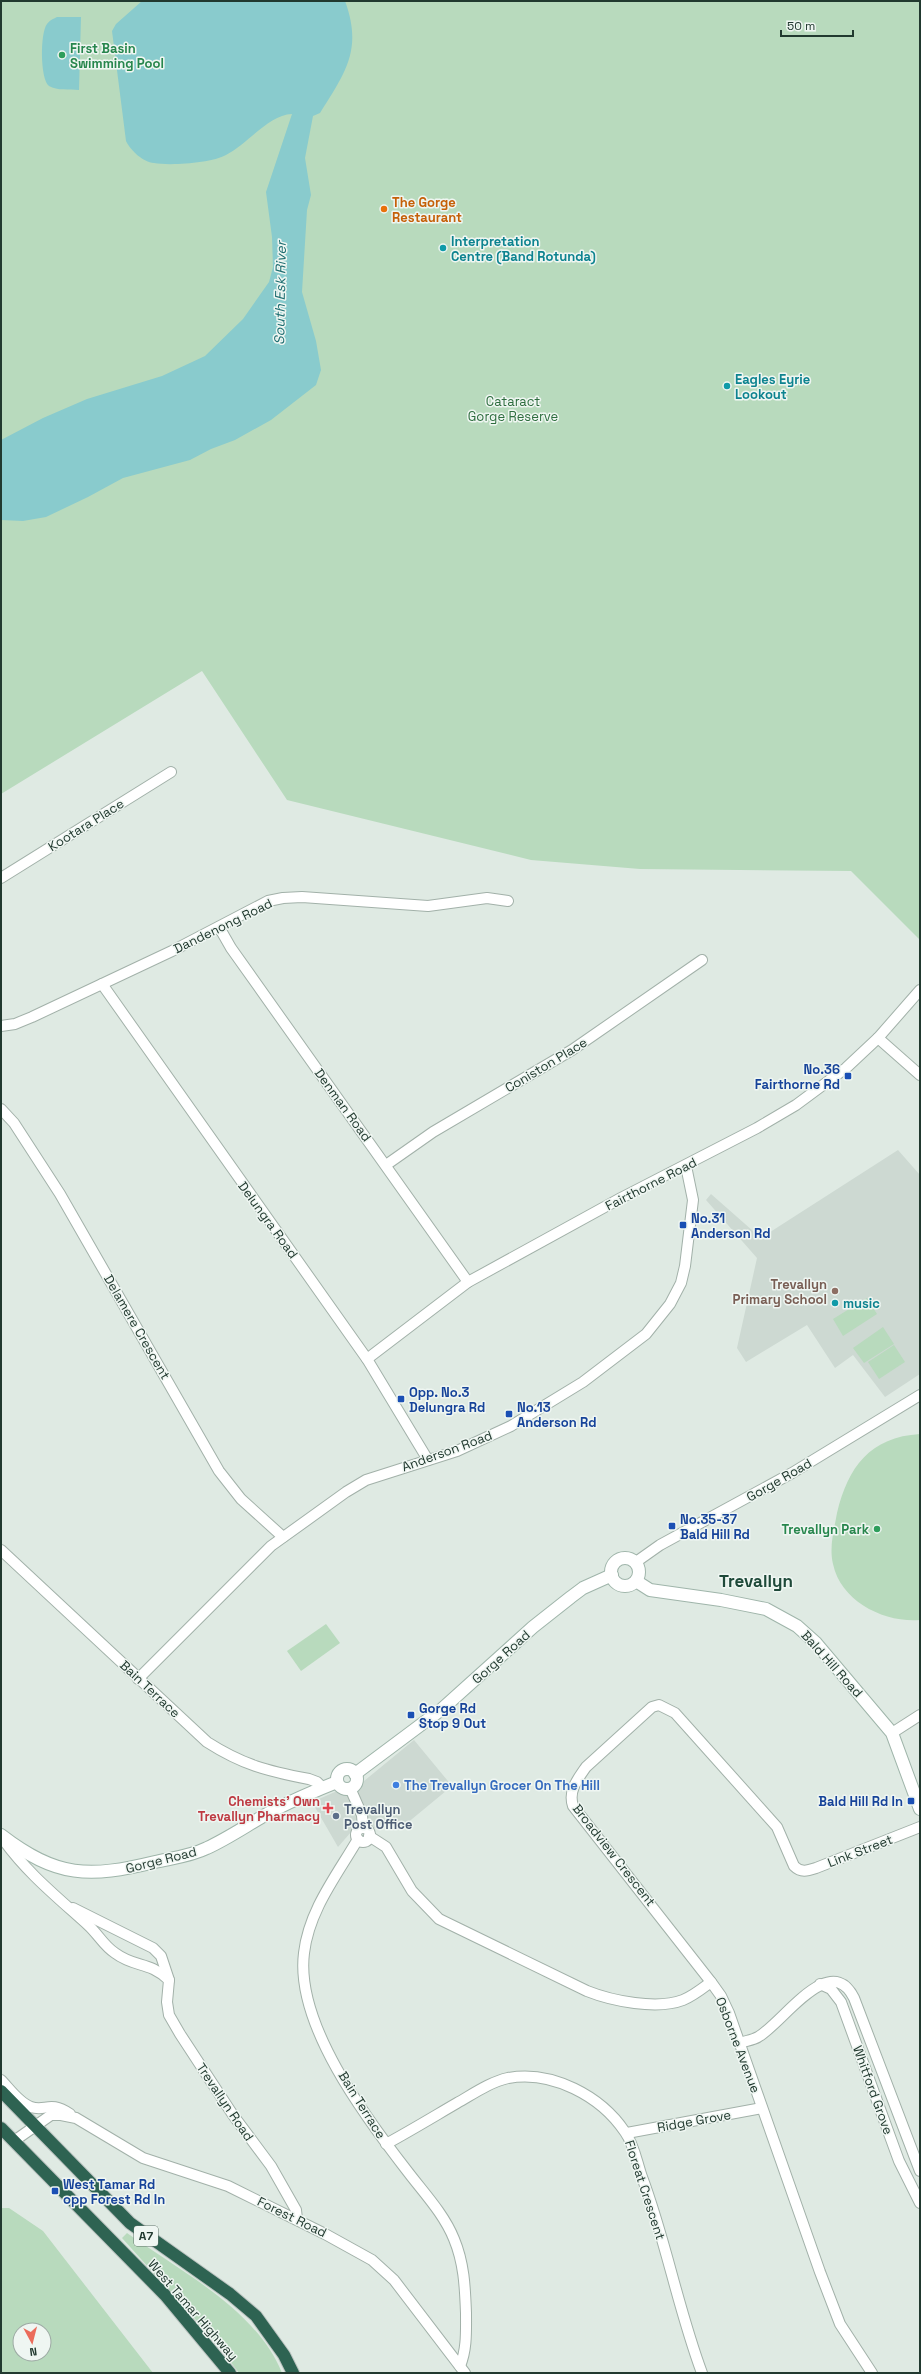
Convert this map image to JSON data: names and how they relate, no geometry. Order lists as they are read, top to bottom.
{
  "streets": {
    "highway": ["A7", "West Tamar Highway"],
    "street": [
      "Kootara Place",
      "Dandenong Road",
      "Coniston Place",
      "Denman Road",
      "Fairthorne Road",
      "Delungra Road",
      "Delamere Crescent",
      "Anderson Road",
      "Gorge Road",
      "Bald Hill Road",
      "Bain Terrace",
      "Link Street",
      "Broadview Crescent",
      "Osborne Avenue",
      "Whitford Grove",
      "Trevallyn Road",
      "Ridge Grove",
      "Floreat Crescent",
      "Forest Road"
    ]
  },
  "crossings": [
    ["Dandenong Road", "Denman Road"],
    ["Dandenong Road", "Delungra Road"],
    ["Coniston Place", "Denman Road"],
    ["Denman Road", "Fairthorne Road"],
    ["Fairthorne Road", "Delungra Road"],
    ["Fairthorne Road", "Anderson Road"],
    ["Delungra Road", "Anderson Road"],
    ["Delamere Crescent", "Anderson Road"],
    ["Anderson Road", "Bain Terrace"],
    ["Gorge Road", "Bald Hill Road"],
    ["Gorge Road", "Bain Terrace"],
    ["Gorge Road", "Trevallyn Road"],
    ["Bain Terrace", "Osborne Avenue"],
    ["Bain Terrace", "Floreat Crescent"],
    ["Bain Terrace", "Forest Road"],
    ["Link Street", "Broadview Crescent"],
    ["Broadview Crescent", "Osborne Avenue"],
    ["Osborne Avenue", "Ridge Grove"],
    ["Trevallyn Road", "Forest Road"],
    ["Ridge Grove", "Floreat Crescent"],
    ["Forest Road", "West Tamar Highway"]
  ],
  "districts": ["Trevallyn"],
  "water": ["South Esk River"],
  "parks": ["Cataract Gorge Reserve"],
  "places": {
    "other": [
      "First Basin Swimming Pool",
      "The Gorge Restaurant",
      "Interpretation Centre (Band Rotunda)",
      "Eagles Eyrie Lookout",
      "Trevallyn Primary School",
      "music",
      "Trevallyn Park",
      "The Trevallyn Grocer On The Hill",
      "Trevallyn Post Office"
    ],
    "transit": [
      "No.36 Fairthorne Rd",
      "No.31 Anderson Rd",
      "Opp. No.3 Delungra Rd",
      "No.13 Anderson Rd",
      "No.35-37 Bald Hill Rd",
      "Gorge Rd Stop 9 Out",
      "Bald Hill Rd In",
      "West Tamar Rd opp Forest Rd In"
    ],
    "health": ["Chemists' Own Trevallyn Pharmacy"]
  },
  "scale_bar": "50 m",
  "north": "bottom"
}
